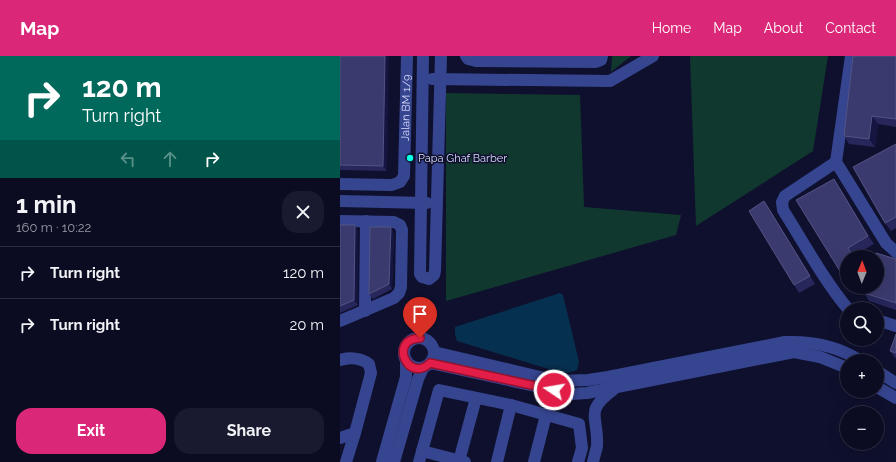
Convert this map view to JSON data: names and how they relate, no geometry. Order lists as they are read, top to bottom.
{
  "streets": {
    "street": ["Jalan BM 1/9"]
  },
  "places": ["Papa Ghaf Barber"],
  "north": "top",
  "page": {
    "header": "Map",
    "nav": [
      "Home",
      "Map",
      "About",
      "Contact"
    ],
    "turn": ["120 m", "Turn right"],
    "heading": ["1 min", "160 m · 10:22"],
    "list": [
      {
        "name": "Turn right",
        "value": "120 m"
      },
      {
        "name": "Turn right",
        "value": "20 m"
      }
    ],
    "map_buttons": ["+", "−"],
    "buttons": ["Exit", "Share"]
  }
}
